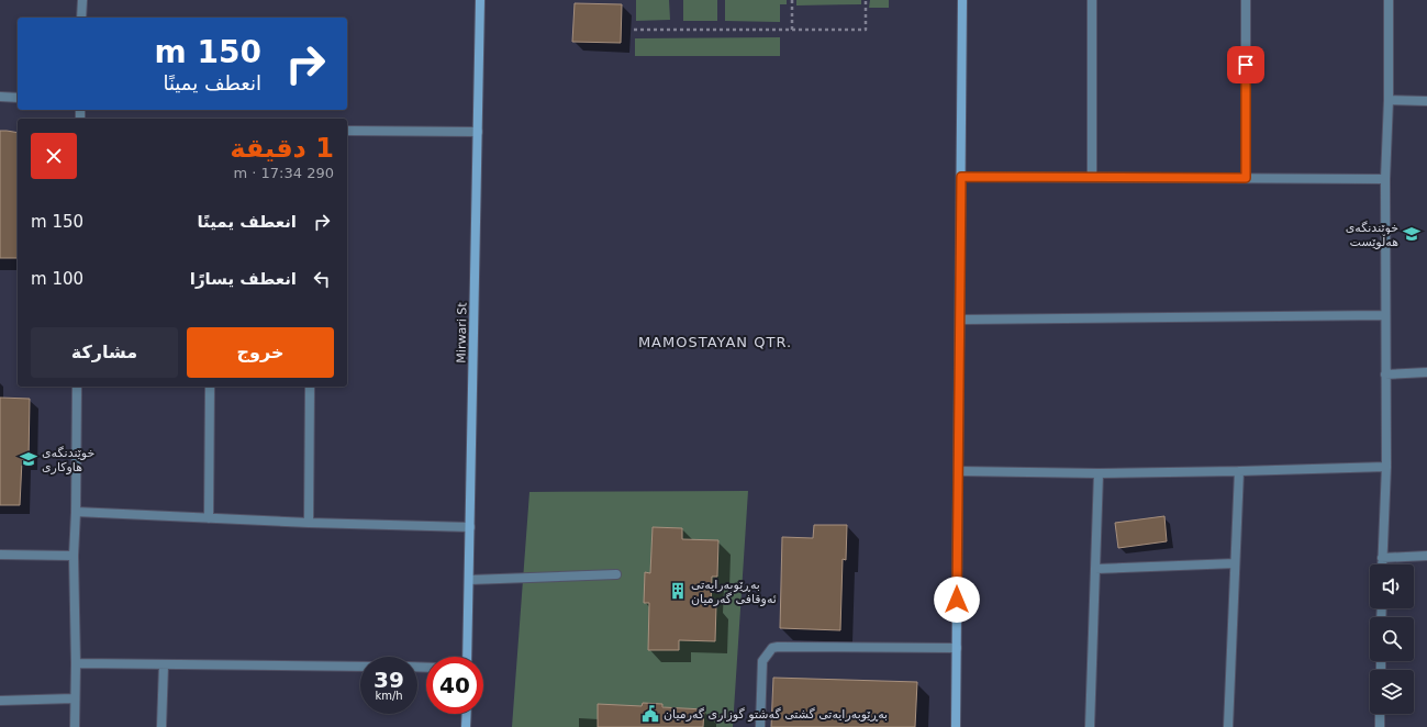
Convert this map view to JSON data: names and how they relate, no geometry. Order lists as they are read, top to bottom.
{
  "streets": {
    "street": ["Mirwari St"]
  },
  "districts": ["MAMOSTAYAN QTR."],
  "places": {
    "school or university": ["خوێندنگەی هەڵوێست", "خوێندنگەی هاوکاری"],
    "building": ["بەڕێوبەرایەتی ئەوقافی گەرمیان"],
    "public building": ["بەڕێوبەرایەتی گشتی گەشتو گوزاری گەرمیان"]
  },
  "page": {
    "turn": ["150 m", "انعطف يمينًا"],
    "heading": ["1 دقيقة", "290 m · 17:34"],
    "list": [
      {
        "name": "انعطف يمينًا",
        "value": "150 m"
      },
      {
        "name": "انعطف يسارًا",
        "value": "100 m"
      }
    ],
    "buttons": ["خروج", "مشاركة"],
    "speed": "39 km/h",
    "limit": "40"
  }
}
